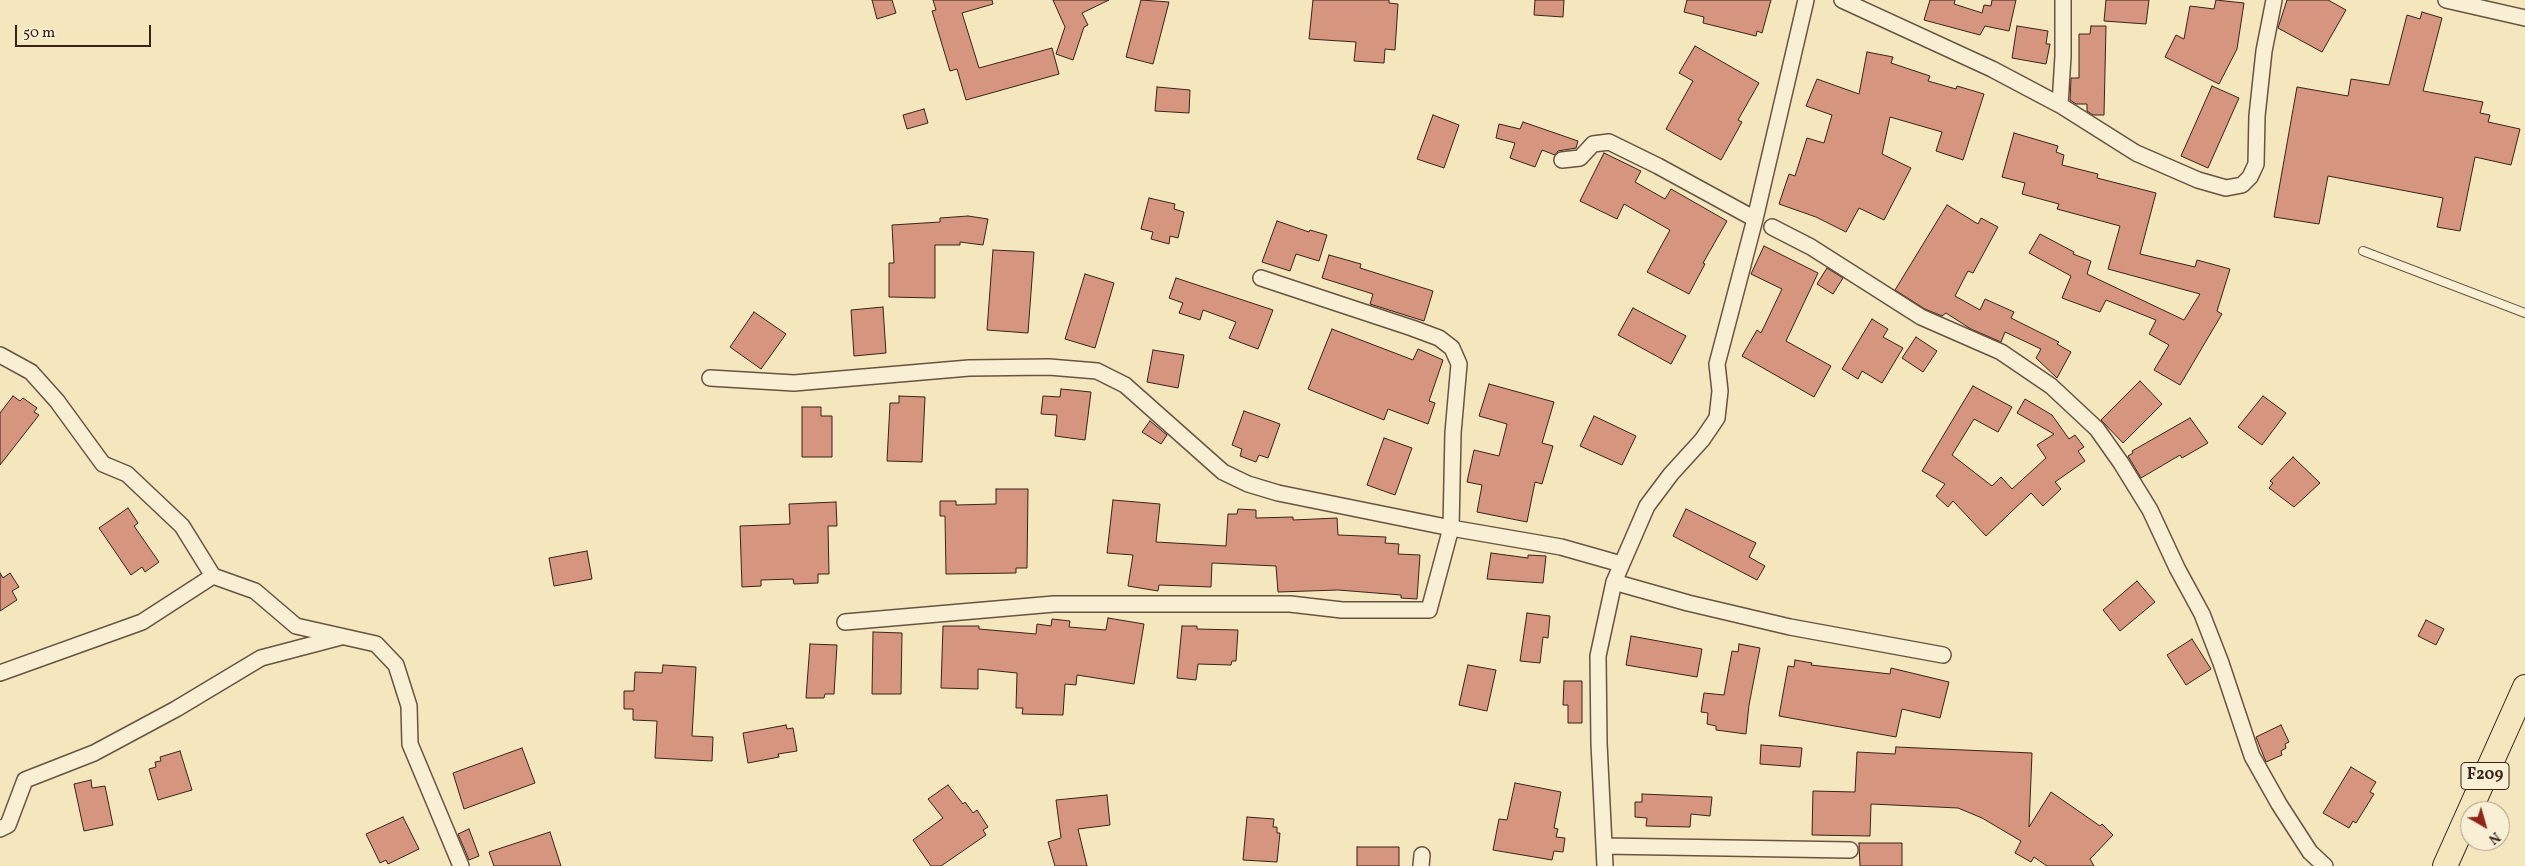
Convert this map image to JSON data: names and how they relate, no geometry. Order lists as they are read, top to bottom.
{
  "streets": {
    "main road": ["F209"]
  },
  "scale_bar": "50 m",
  "north": "bottom right"
}
